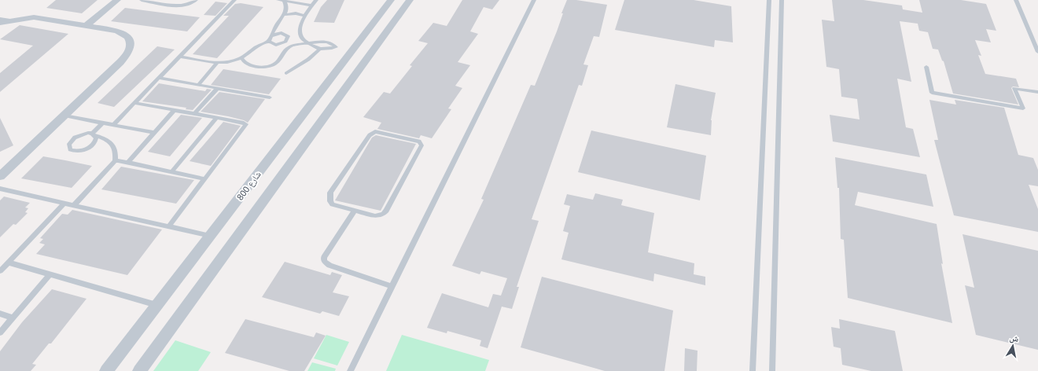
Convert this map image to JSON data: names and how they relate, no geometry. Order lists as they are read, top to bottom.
{
  "streets": {
    "street": ["شارع 800"]
  },
  "north": "top"
}
